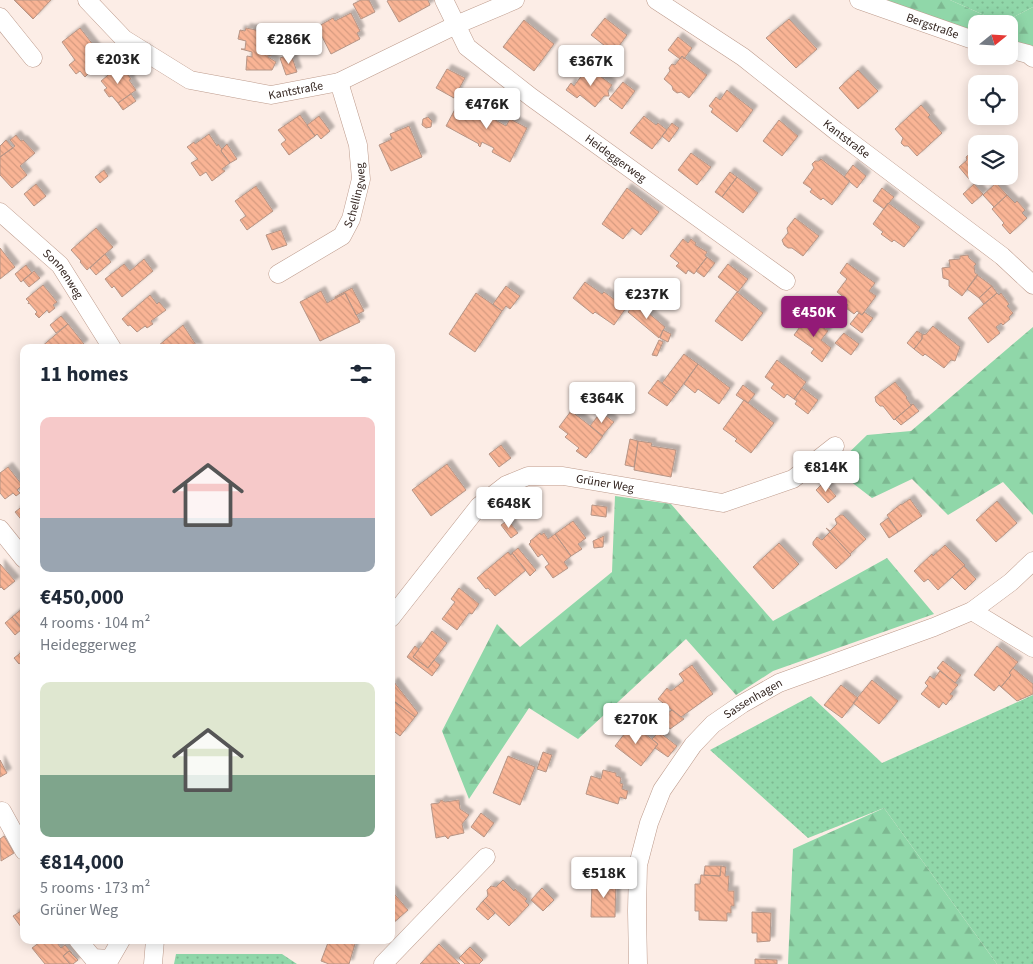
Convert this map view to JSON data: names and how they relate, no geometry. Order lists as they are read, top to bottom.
{
  "streets": {
    "street": [
      "Bergstraße",
      "Kantstraße",
      "Heideggerweg",
      "Schellingweg",
      "Sonnenweg",
      "Grüner Weg",
      "Sassenhagen"
    ]
  },
  "crossings": [
    ["Kantstraße", "Heideggerweg"],
    ["Kantstraße", "Schellingweg"]
  ],
  "north": "right",
  "page": {
    "price": [
      "€286K",
      "€203K",
      "€367K",
      "€476K",
      "€237K",
      "€450K",
      "€364K",
      "€814K",
      "€648K",
      "€270K",
      "€518K"
    ],
    "heading": "11 homes",
    "list": [
      {
        "name": "€450,000",
        "note": "4 rooms · 104 m² · Heideggerweg"
      },
      {
        "name": "€814,000",
        "note": "5 rooms · 173 m² · Grüner Weg"
      }
    ]
  }
}
